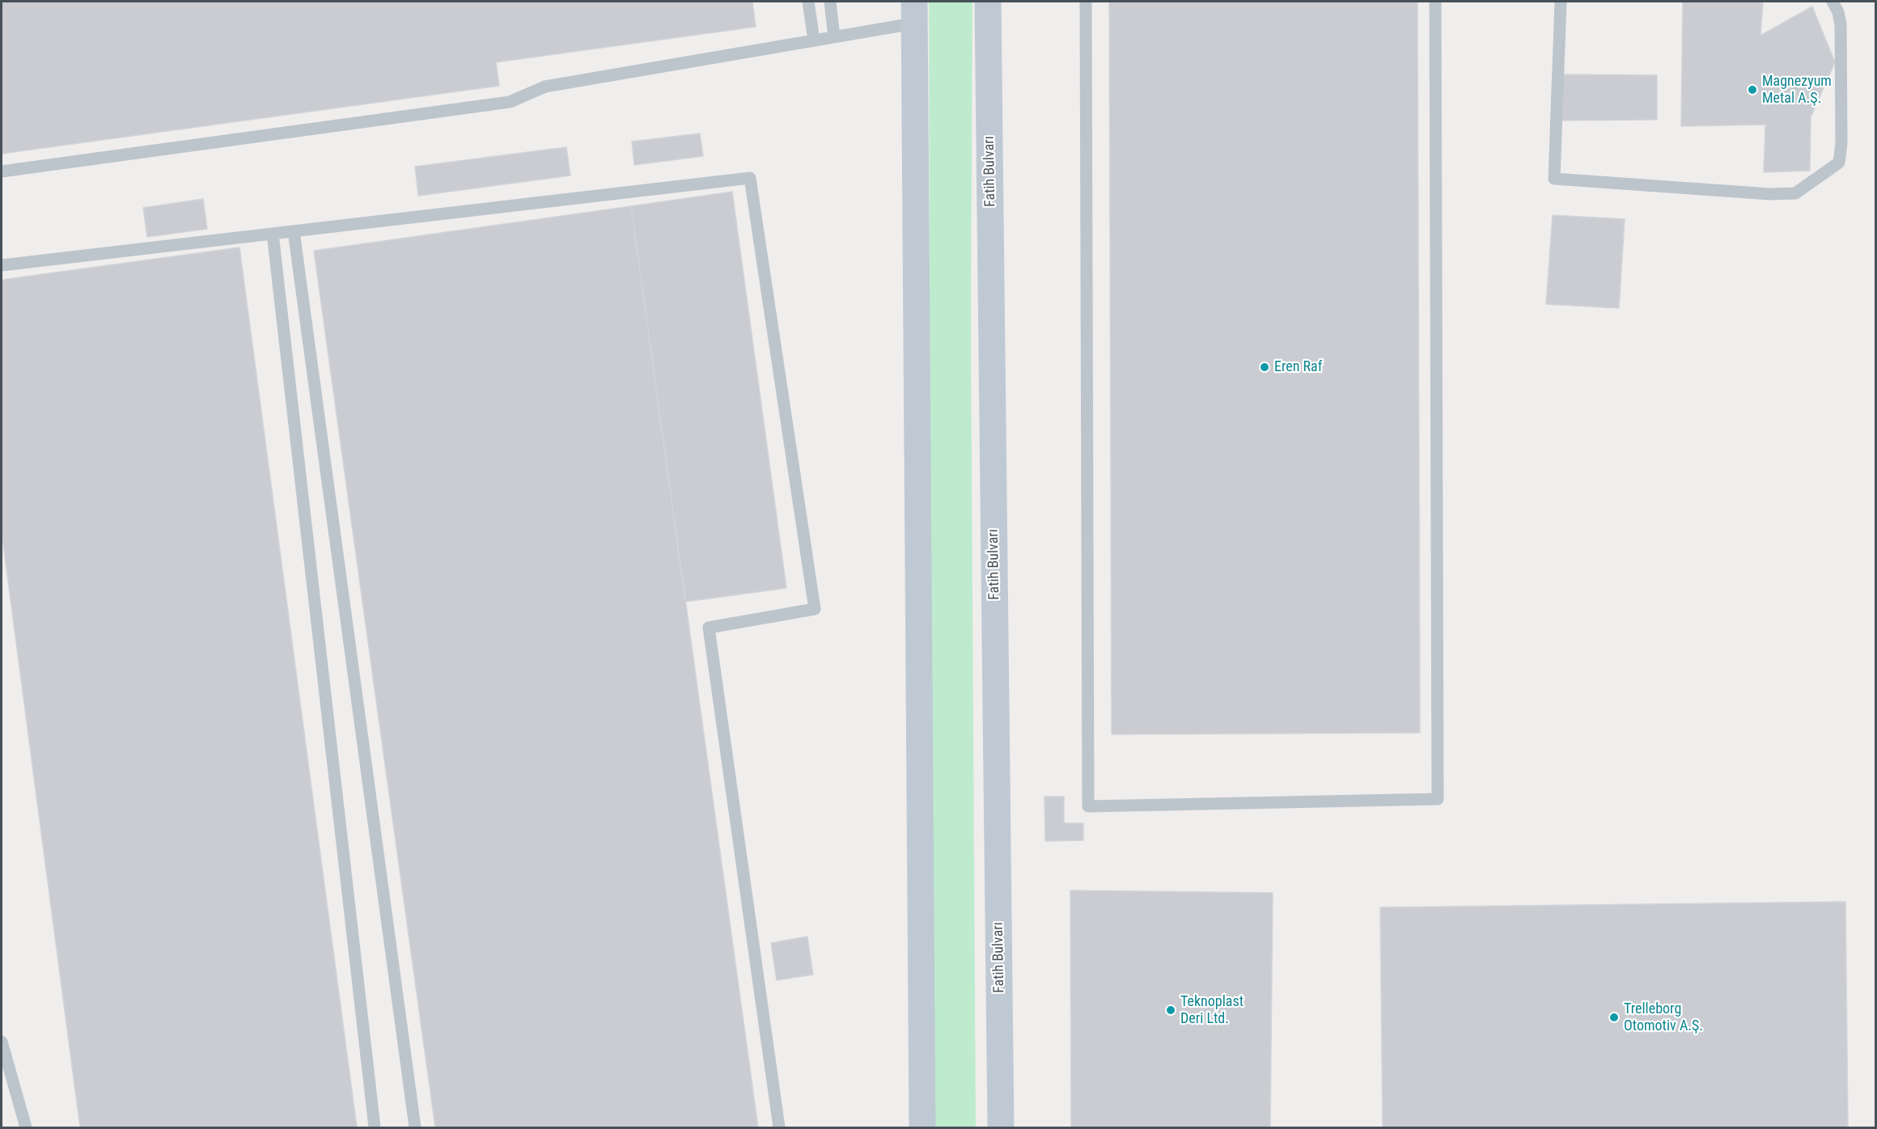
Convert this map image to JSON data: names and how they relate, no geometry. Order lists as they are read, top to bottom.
{
  "streets": {
    "main road": ["Fatih Bulvarı"]
  },
  "places": [
    "Magnezyum Metal A.Ş.",
    "Eren Raf",
    "Teknoplast Deri Ltd.",
    "Trelleborg Otomotiv A.Ş."
  ]
}
